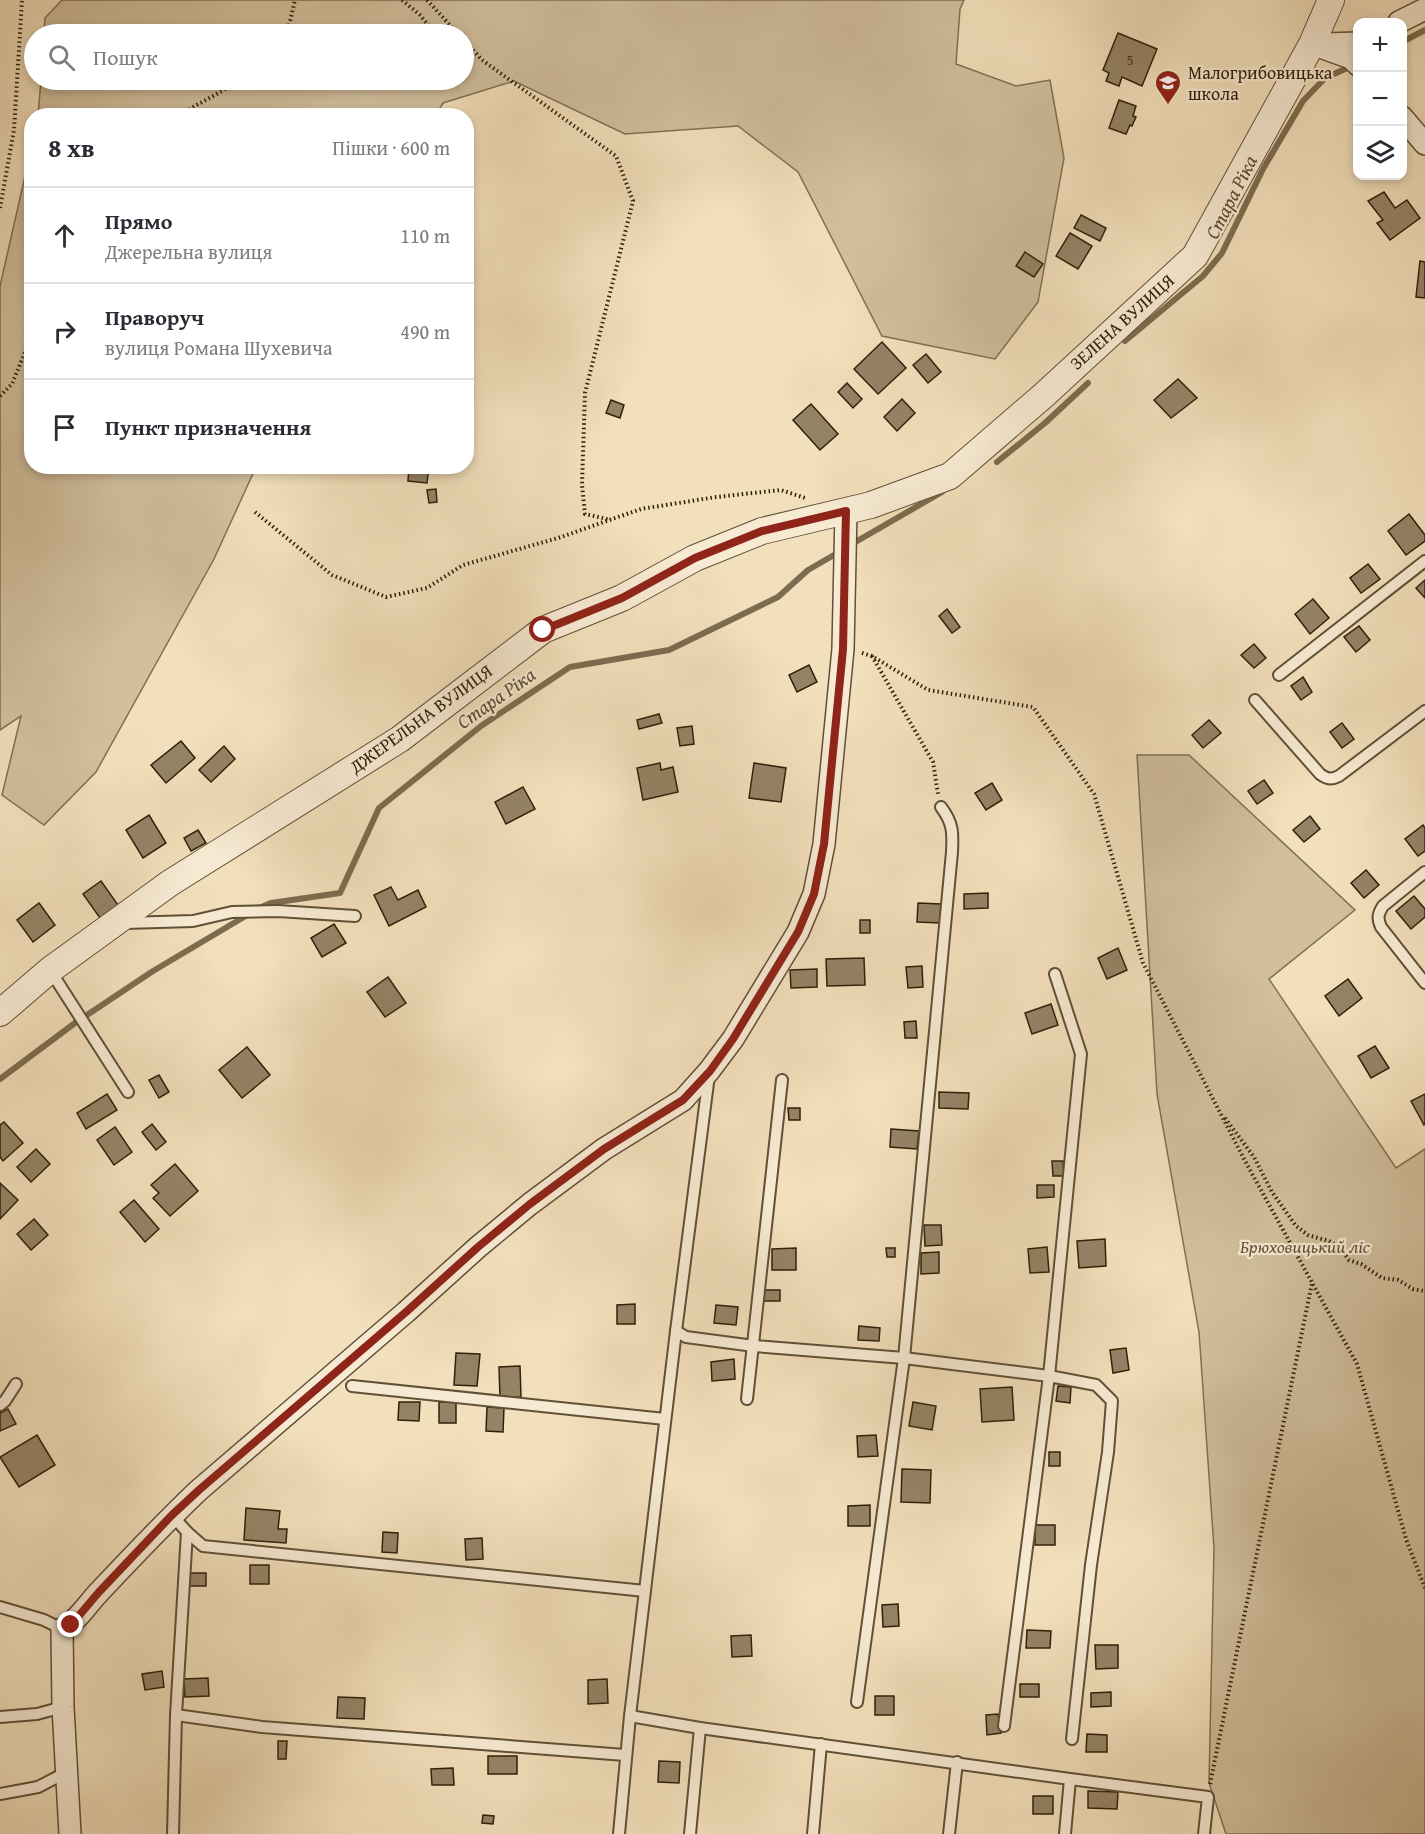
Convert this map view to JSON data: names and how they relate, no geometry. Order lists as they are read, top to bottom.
{
  "streets": {
    "street": ["ЗЕЛЕНА ВУЛИЦЯ", "ДЖЕРЕЛЬНА ВУЛИЦЯ"]
  },
  "crossings": [
    ["ЗЕЛЕНА ВУЛИЦЯ", "ДЖЕРЕЛЬНА ВУЛИЦЯ"]
  ],
  "water": ["Стара Ріка"],
  "parks": ["Брюховицький ліс"],
  "places": {
    "school or university": ["Малогрибовицька школа"]
  },
  "house_numbers": ["5"],
  "page": {
    "map_buttons": ["+", "−"],
    "search": "Пошук",
    "heading": ["8 хв", "Пішки · 600 m"],
    "list": [
      ["Прямо", "Джерельна вулиця", "110 m"],
      ["Праворуч", "вулиця Романа Шухевича", "490 m"],
      "Пункт призначення"
    ]
  }
}
